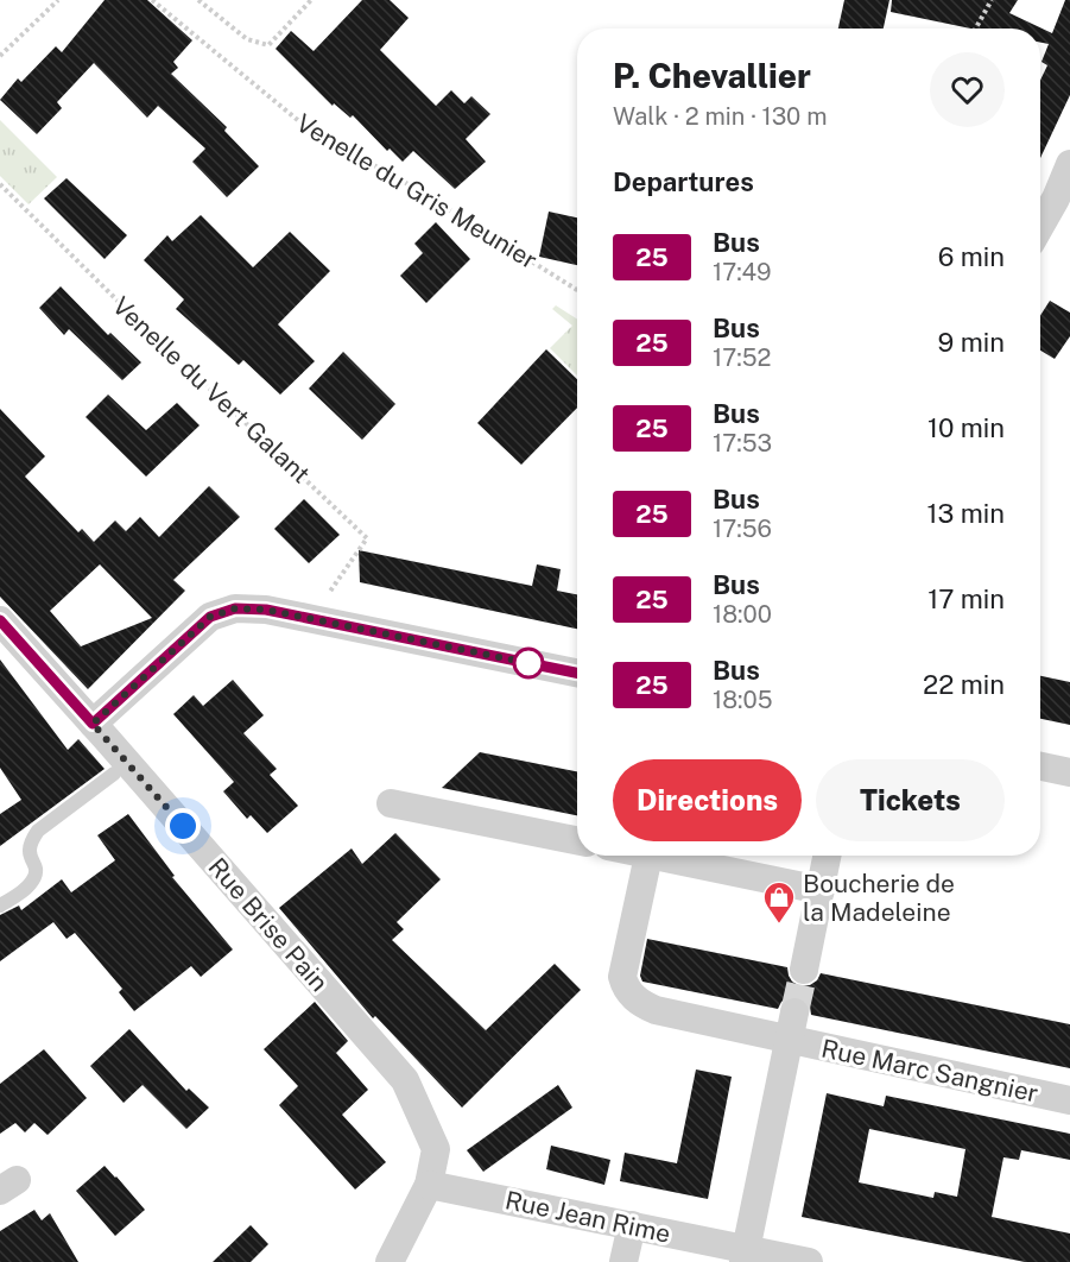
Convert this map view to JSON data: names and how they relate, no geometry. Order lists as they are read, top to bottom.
{
  "streets": {
    "street": ["Rue Brise Pain", "Rue Marc Sangnier", "Rue Jean Rime"],
    "path": ["Venelle du Gris Meunier", "Venelle du Vert Galant"]
  },
  "crossings": [
    ["Rue Brise Pain", "Rue Jean Rime"]
  ],
  "places": {
    "shop": ["Boucherie de la Madeleine"]
  },
  "lines": ["bus line 25"],
  "page": {
    "heading": [
      ["P. Chevallier", "Walk · 2 min · 130 m"],
      "Departures"
    ],
    "list": [
      {
        "mark": "25",
        "name": "Bus",
        "note": "17:49",
        "value": "6 min"
      },
      {
        "mark": "25",
        "name": "Bus",
        "note": "17:52",
        "value": "9 min"
      },
      {
        "mark": "25",
        "name": "Bus",
        "note": "17:53",
        "value": "10 min"
      },
      {
        "mark": "25",
        "name": "Bus",
        "note": "17:56",
        "value": "13 min"
      },
      {
        "mark": "25",
        "name": "Bus",
        "note": "18:00",
        "value": "17 min"
      },
      {
        "mark": "25",
        "name": "Bus",
        "note": "18:05",
        "value": "22 min"
      }
    ],
    "buttons": ["Directions", "Tickets"]
  }
}
